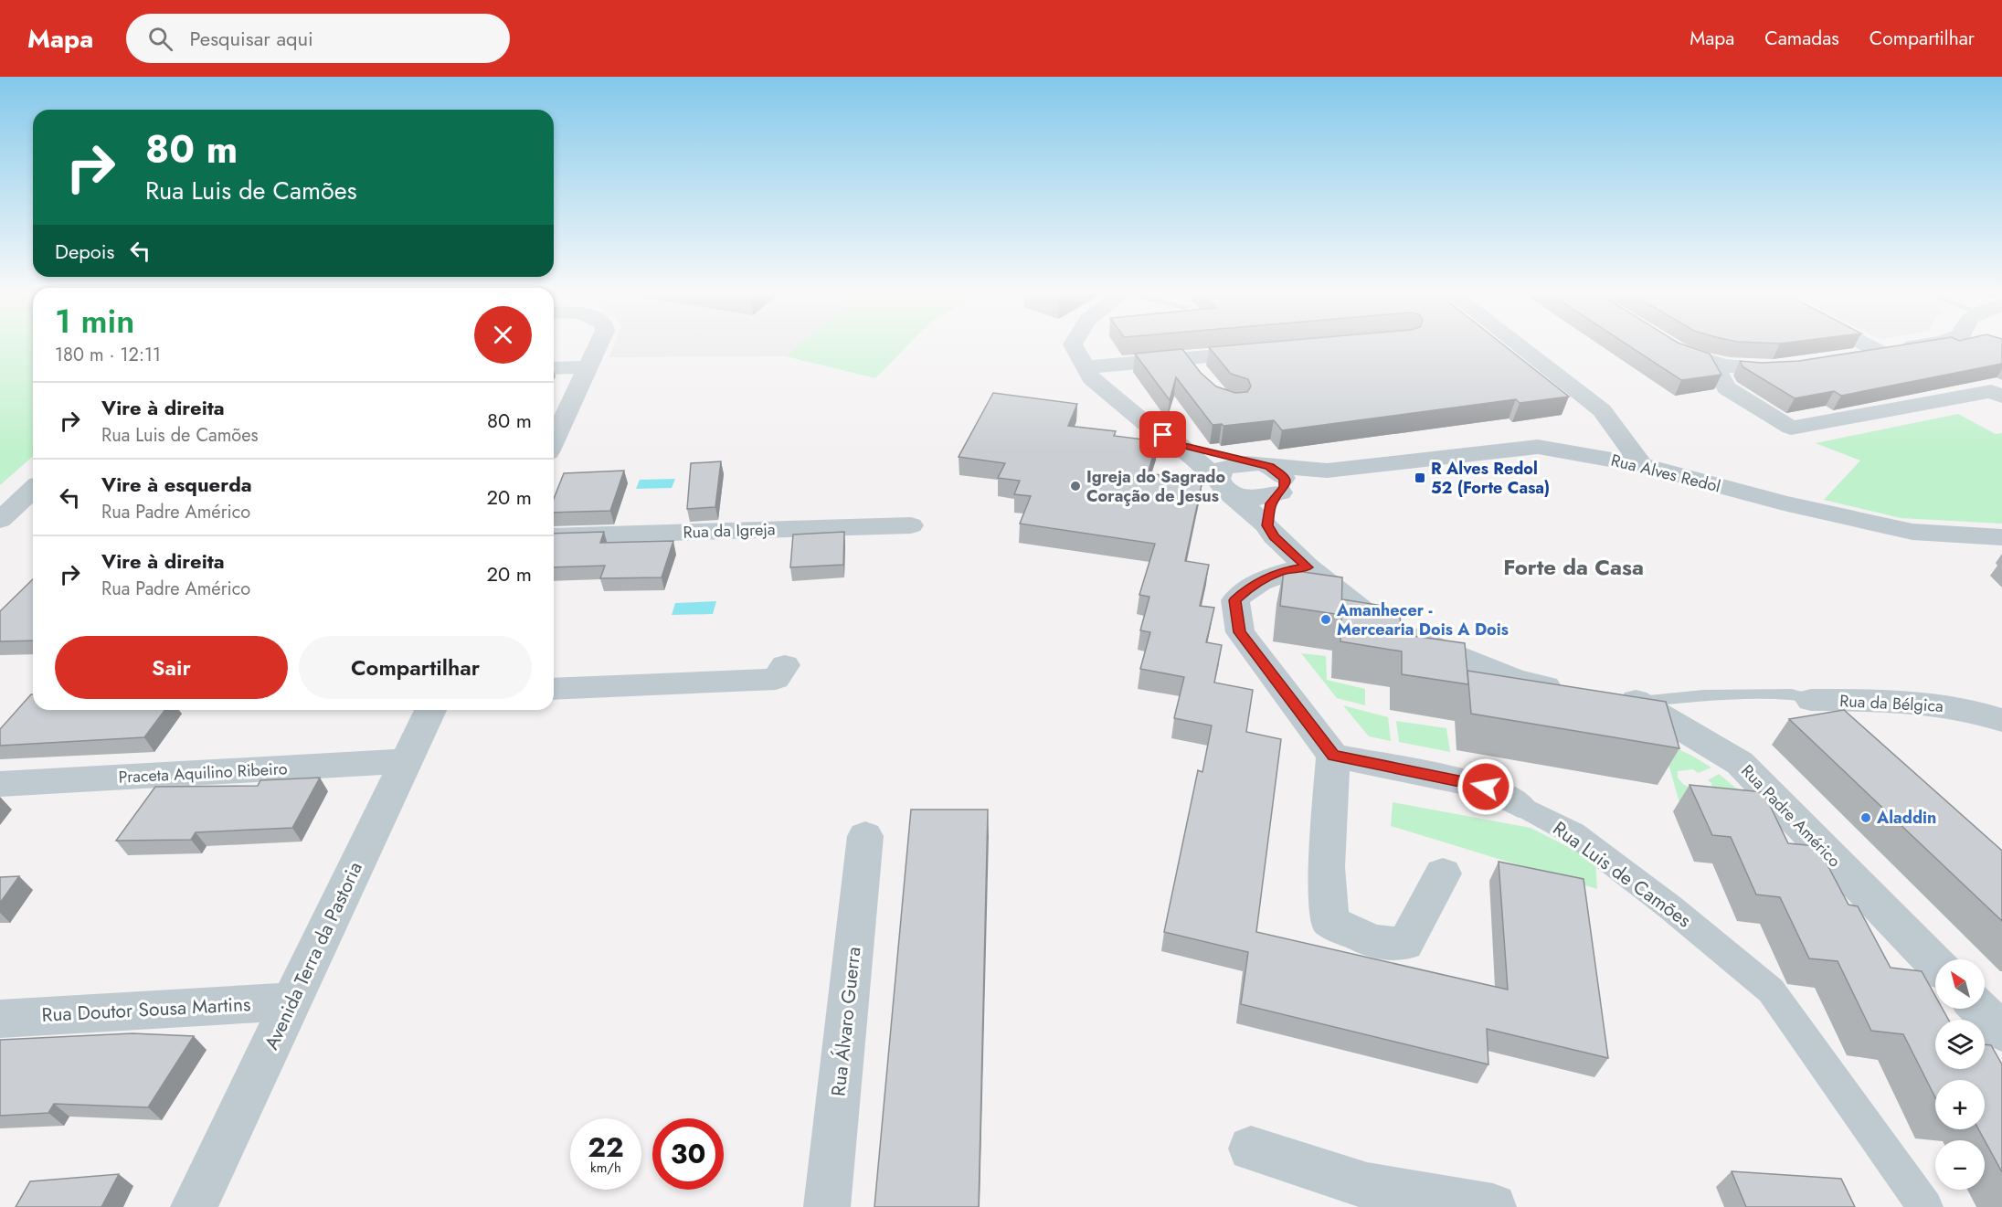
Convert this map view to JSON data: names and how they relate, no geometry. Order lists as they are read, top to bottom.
{
  "streets": {
    "street": [
      "Rua Alves Redol",
      "Rua da Igreja",
      "Rua da Bélgica",
      "Praceta Aquilino Ribeiro",
      "Rua Padre Américo",
      "Rua Luis de Camões",
      "Avenida Terra da Pastoria",
      "Rua Doutor Sousa Martins",
      "Rua Álvaro Guerra"
    ]
  },
  "crossings": [
    ["Rua Alves Redol", "Rua Padre Américo"],
    ["Praceta Aquilino Ribeiro", "Avenida Terra da Pastoria"],
    ["Avenida Terra da Pastoria", "Rua Doutor Sousa Martins"]
  ],
  "districts": ["Forte da Casa"],
  "places": {
    "transit": ["R Alves Redol 52 (Forte Casa)"],
    "other": ["Igreja do Sagrado Coração de Jesus", "Amanhecer - Mercearia Dois A Dois", "Aladdin"]
  },
  "north": "top left",
  "page": {
    "header": "Mapa",
    "search": "Pesquisar aqui",
    "nav": ["Mapa", "Camadas", "Compartilhar"],
    "turn": ["80 m", "Rua Luis de Camões"],
    "then": "Depois",
    "heading": ["1 min", "180 m · 12:11"],
    "list": [
      {
        "name": "Vire à direita",
        "note": "Rua Luis de Camões",
        "value": "80 m"
      },
      {
        "name": "Vire à esquerda",
        "note": "Rua Padre Américo",
        "value": "20 m"
      },
      {
        "name": "Vire à direita",
        "note": "Rua Padre Américo",
        "value": "20 m"
      }
    ],
    "buttons": ["Sair", "Compartilhar"],
    "map_buttons": ["+", "−"],
    "speed": "22 km/h",
    "limit": "30"
  }
}
